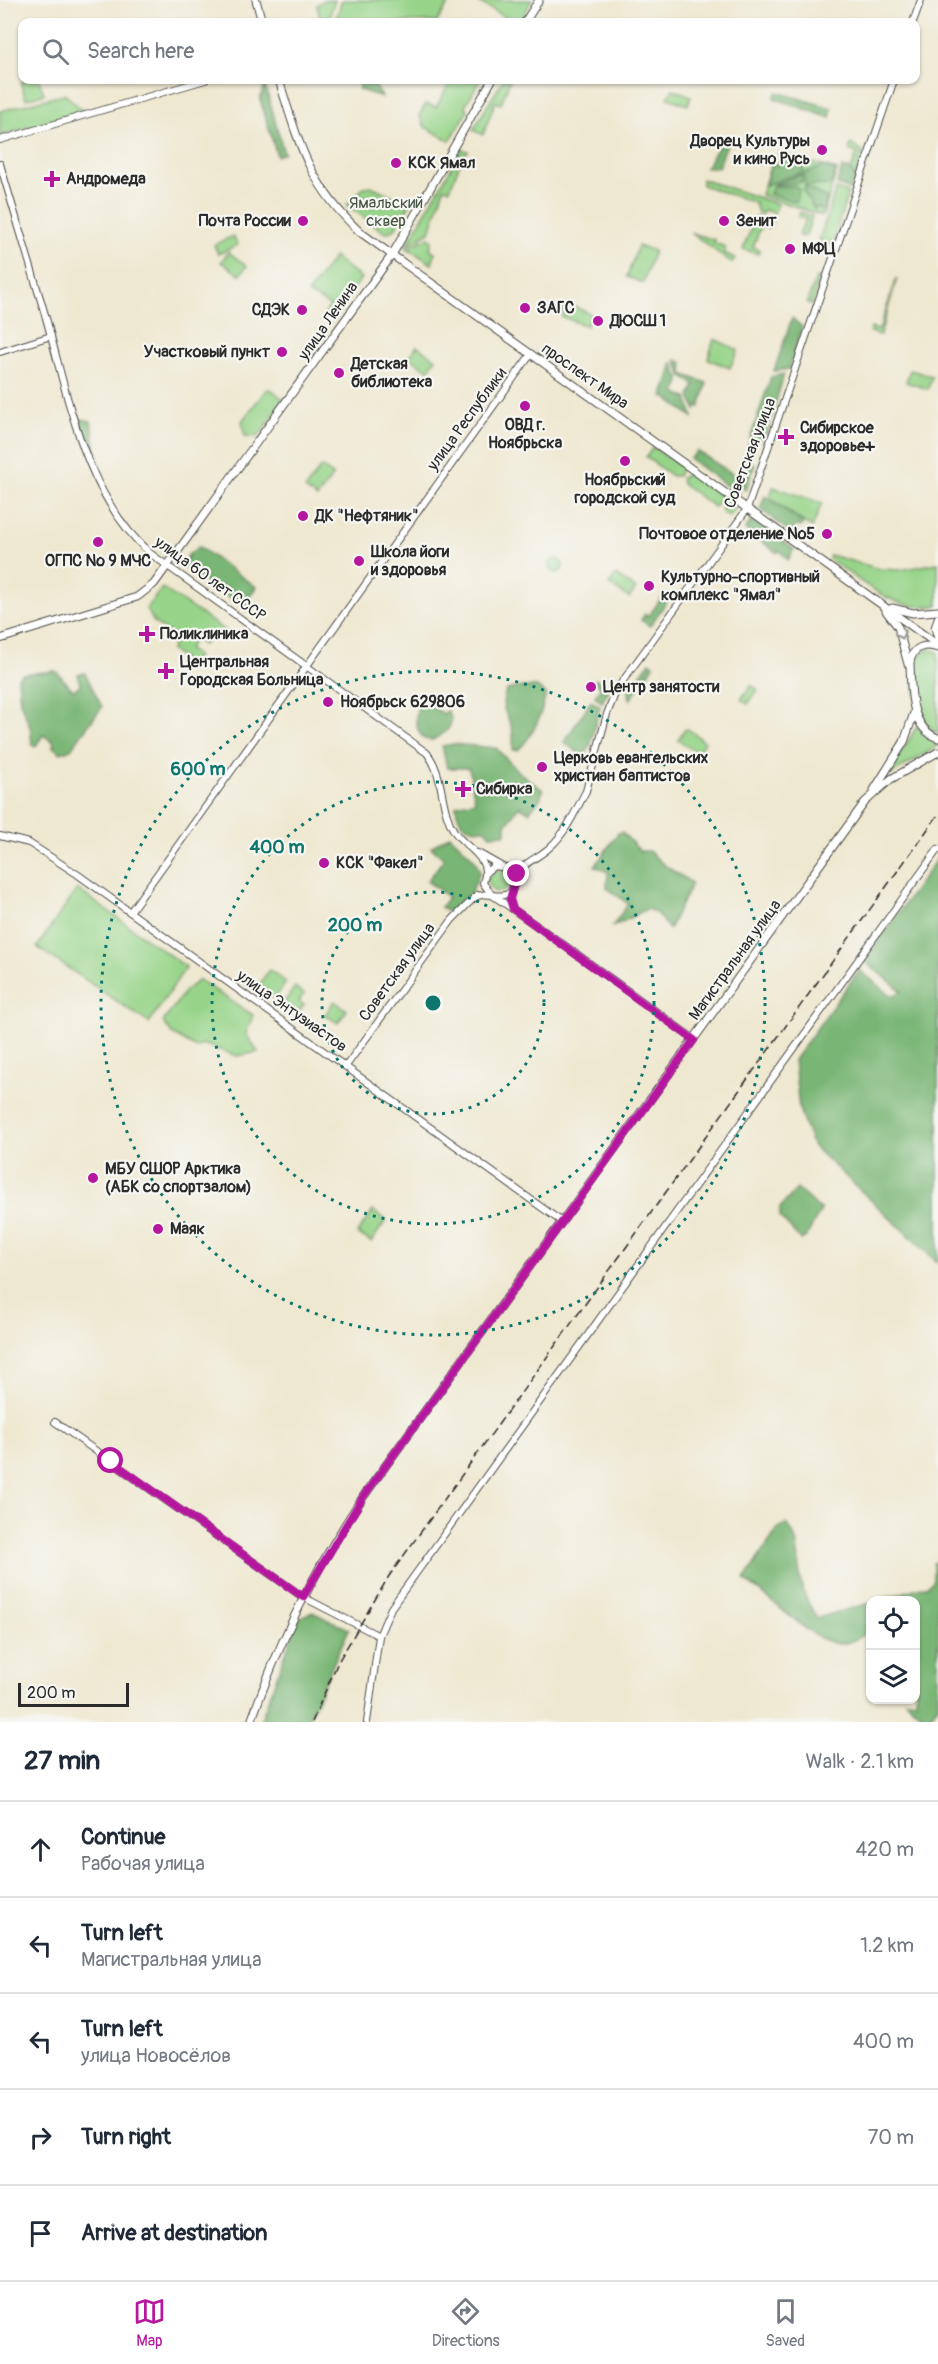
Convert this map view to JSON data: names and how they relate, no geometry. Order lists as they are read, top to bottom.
{
  "streets": {
    "main road": [
      "улица Ленина",
      "проспект Мира",
      "улица Республики",
      "Советская улица",
      "улица 60 лет СССР",
      "Магистральная улица",
      "улица Энтузиастов"
    ]
  },
  "crossings": [
    ["улица Ленина", "проспект Мира"],
    ["улица Ленина", "улица 60 лет СССР"],
    ["проспект Мира", "улица Республики"],
    ["проспект Мира", "Советская улица"],
    ["улица Республики", "улица 60 лет СССР"],
    ["Советская улица", "улица 60 лет СССР"],
    ["Советская улица", "улица Энтузиастов"],
    ["Магистральная улица", "улица Энтузиастов"]
  ],
  "parks": ["Ямальский сквер"],
  "places": {
    "other": [
      "Дворец Культуры и кино Русь",
      "КСК Ямал",
      "Почта России",
      "Зенит",
      "МФЦ",
      "ЗАГС",
      "СДЭК",
      "ДЮСШ 1",
      "Участковый пункт",
      "Детская библиотека",
      "ОВД г. Ноябрьска",
      "Ноябрьский городской суд",
      "ДК \"Нефтяник\"",
      "Почтовое отделение №5",
      "ОГПС № 9 МЧС",
      "Школа йоги и здоровья",
      "Культурно-спортивный комплекс \"Ямал\"",
      "Центр занятости",
      "Ноябрьск 629806",
      "Церковь евангельских христиан баптистов",
      "КСК \"Факел\"",
      "МБУ СШОР Арктика (АБК со спортзалом)",
      "Маяк"
    ],
    "health": [
      "Андромеда",
      "Сибирское здоровье+",
      "Поликлиника",
      "Центральная Городская Больница",
      "Сибирка"
    ]
  },
  "scale_bar": "200 m",
  "page": {
    "search": "Search here",
    "scale": "200 m",
    "heading": ["27 min", "Walk · 2.1 km"],
    "list": [
      ["Continue", "Рабочая улица", "420 m"],
      ["Turn left", "Магистральная улица", "1.2 km"],
      ["Turn left", "улица Новосёлов", "400 m"],
      ["Turn right", "70 m"],
      "Arrive at destination"
    ],
    "nav": ["Map", "Directions", "Saved"]
  },
  "rings": ["600 m", "400 m", "200 m"]
}
